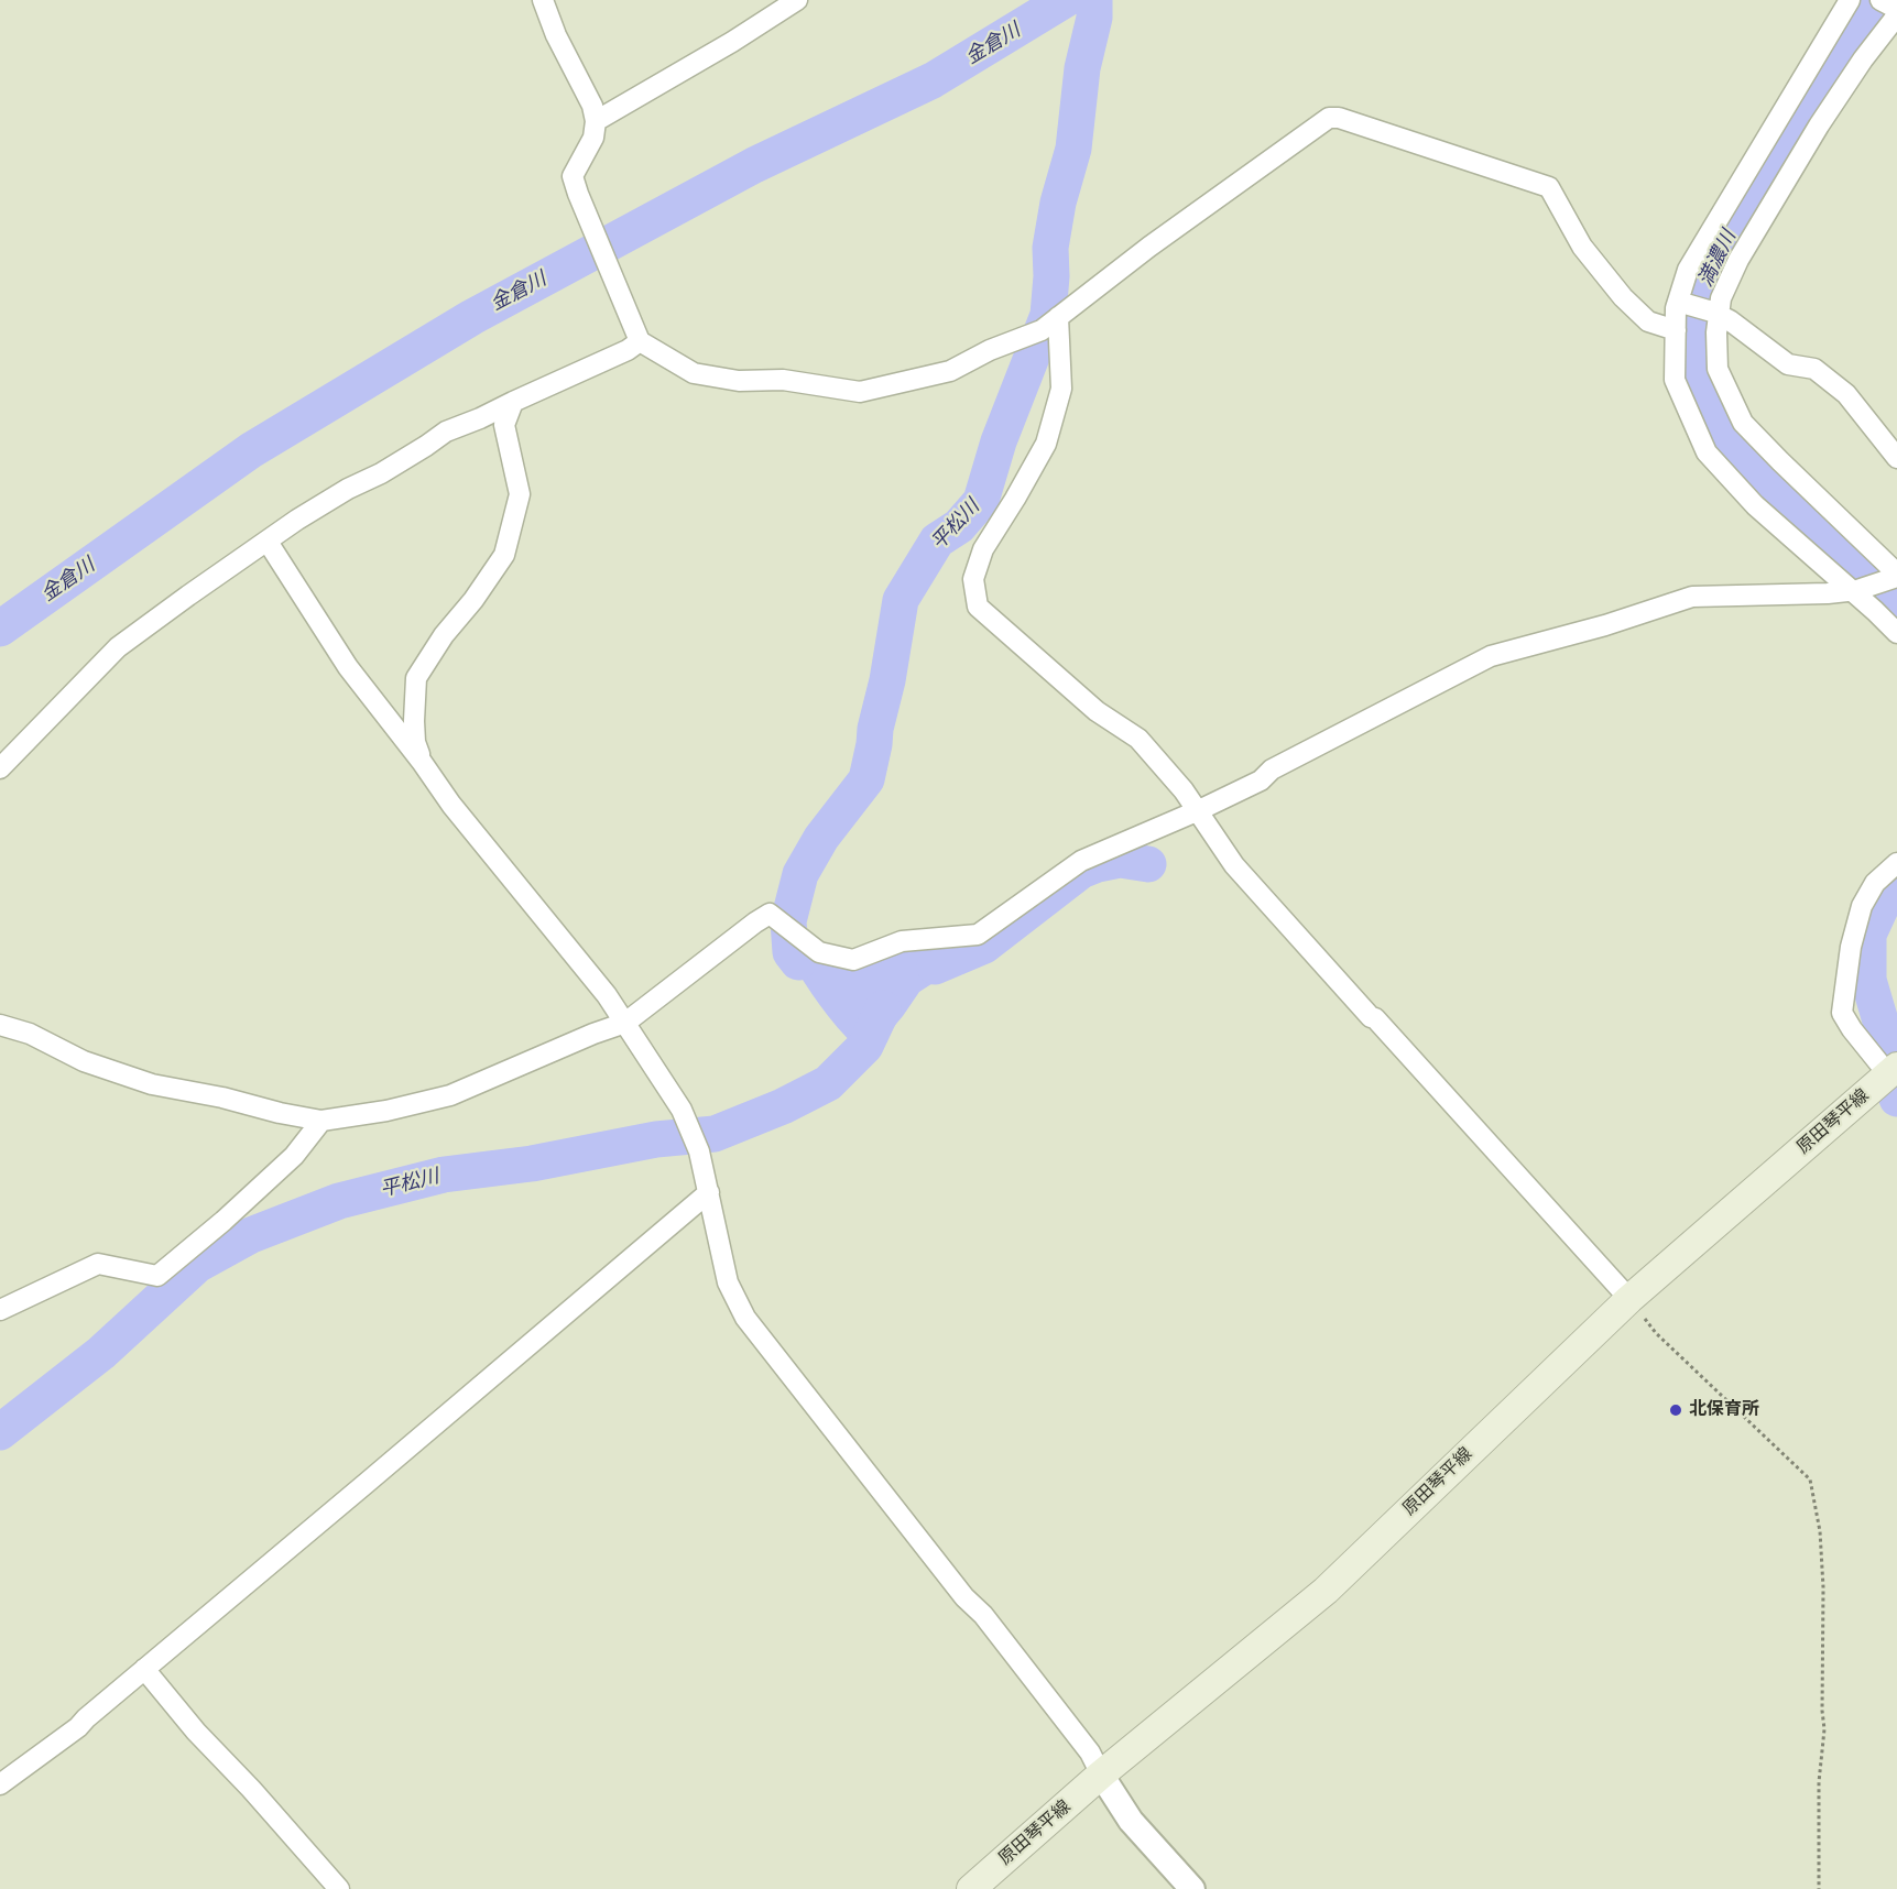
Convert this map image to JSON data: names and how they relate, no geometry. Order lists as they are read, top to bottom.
{
  "streets": {
    "main road": ["原田琴平線"]
  },
  "water": ["金倉川", "満濃川", "平松川"],
  "places": ["北保育所"]
}
